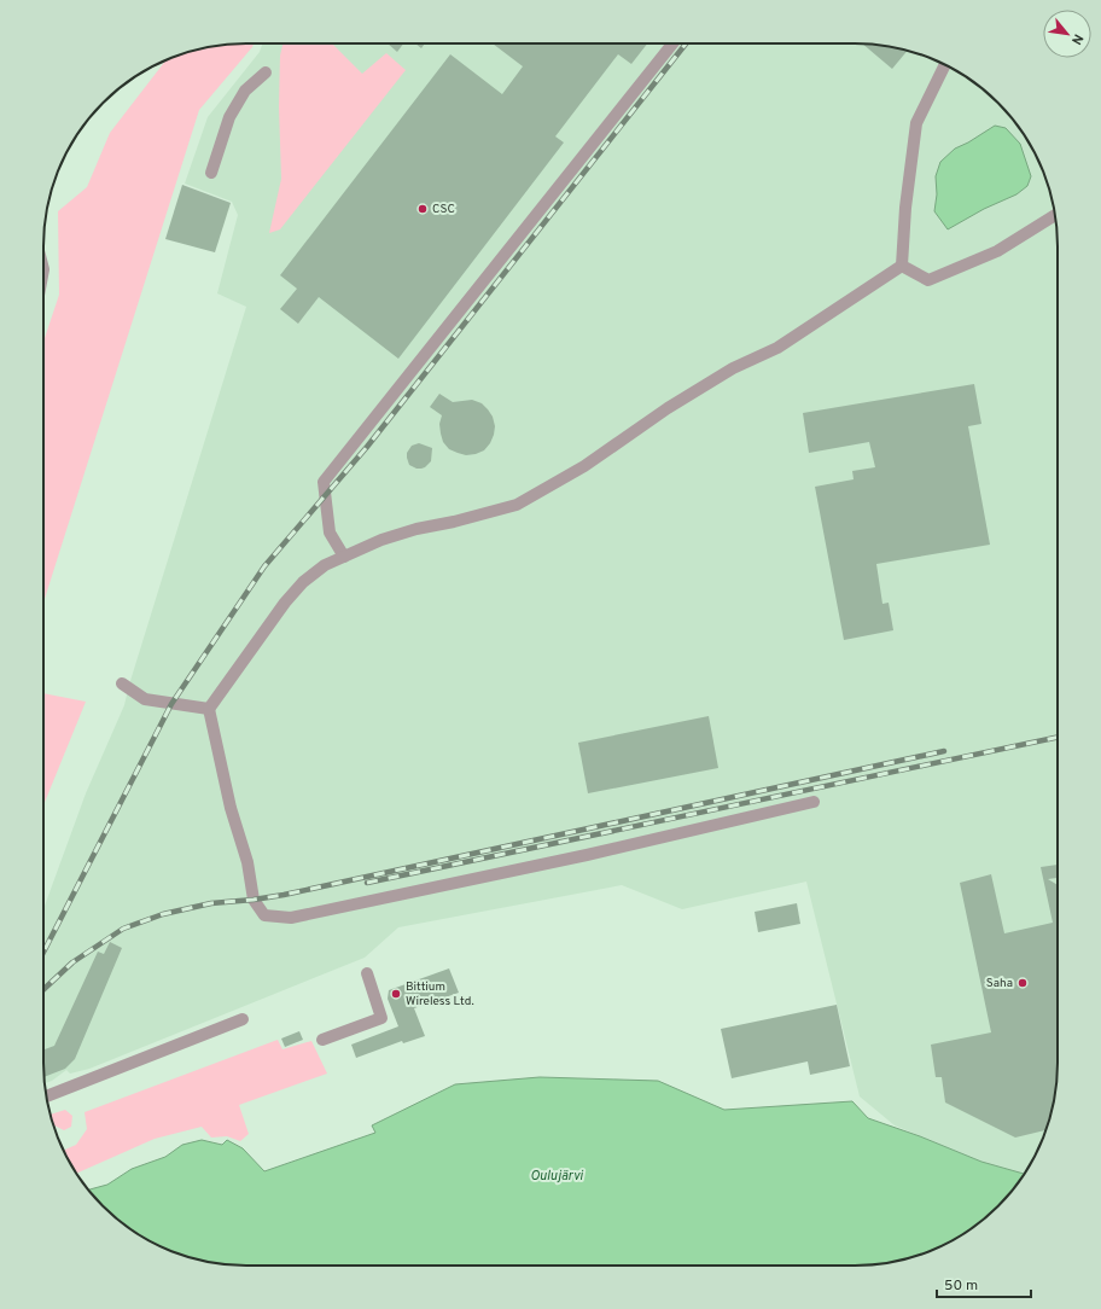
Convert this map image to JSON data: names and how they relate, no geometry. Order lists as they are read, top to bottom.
{
  "water": ["Oulujärvi"],
  "places": ["CSC", "Saha", "Bittium Wireless Ltd."],
  "scale_bar": "50 m",
  "north": "bottom right"
}
